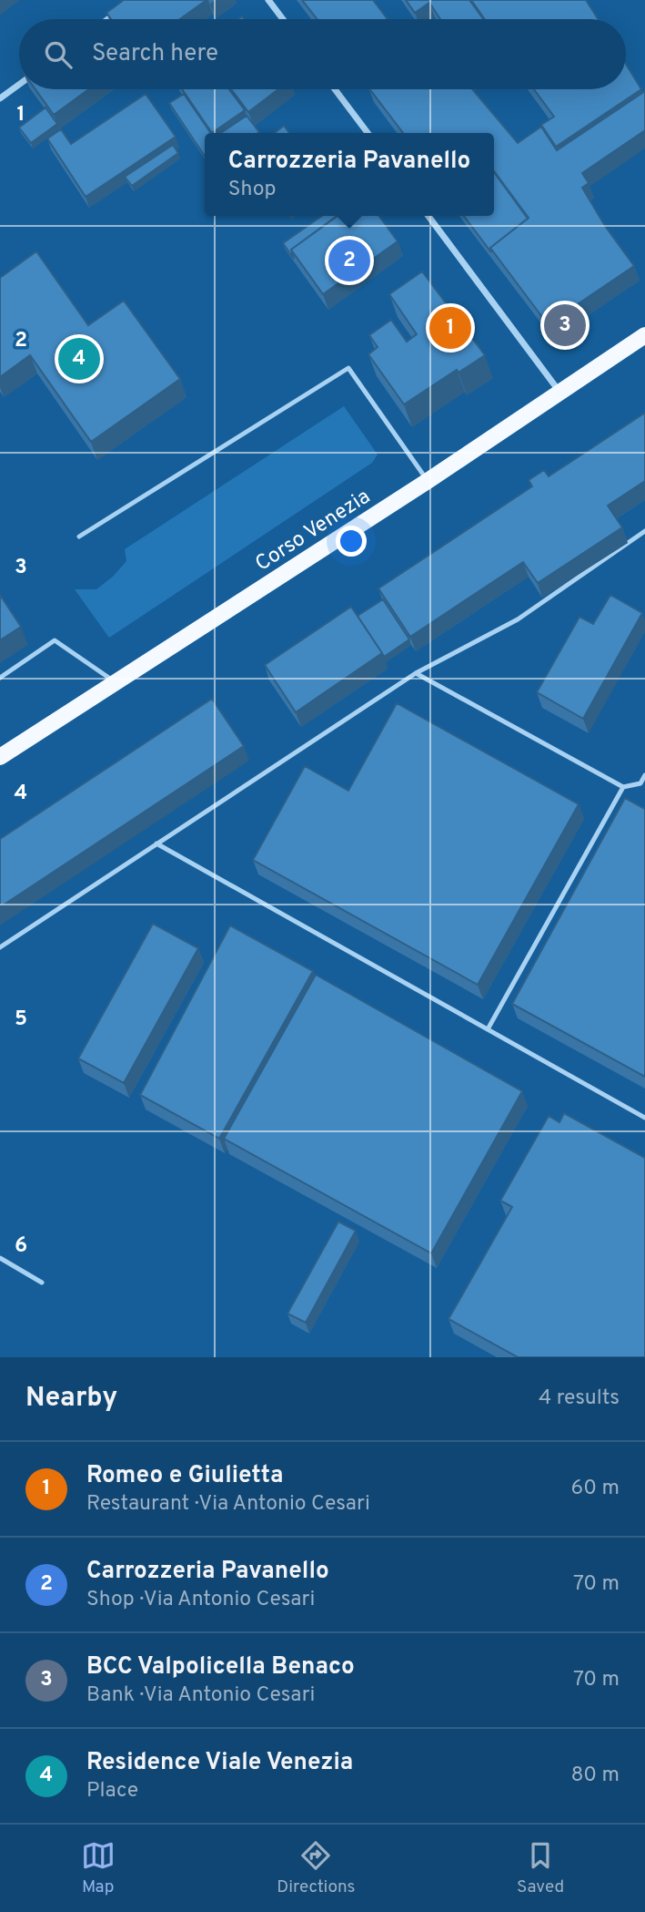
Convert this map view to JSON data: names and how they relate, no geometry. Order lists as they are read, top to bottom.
{
  "streets": {
    "main road": ["Corso Venezia"]
  },
  "page": {
    "search": "Search here",
    "popup": ["Carrozzeria Pavanello", "Shop"],
    "pins": [
      "2",
      "3",
      "1",
      "4"
    ],
    "heading": ["Nearby", "4 results"],
    "list": [
      {
        "mark": "1",
        "name": "Romeo e Giulietta",
        "note": "Restaurant · Via Antonio Cesari",
        "value": "60 m"
      },
      {
        "mark": "2",
        "name": "Carrozzeria Pavanello",
        "note": "Shop · Via Antonio Cesari",
        "value": "70 m"
      },
      {
        "mark": "3",
        "name": "BCC Valpolicella Benaco",
        "note": "Bank · Via Antonio Cesari",
        "value": "70 m"
      },
      {
        "mark": "4",
        "name": "Residence Viale Venezia",
        "note": "Place",
        "value": "80 m"
      }
    ],
    "nav": ["Map", "Directions", "Saved"]
  },
  "grid": {
    "rows": [
      "1",
      "2",
      "3",
      "4",
      "5",
      "6"
    ]
  }
}
